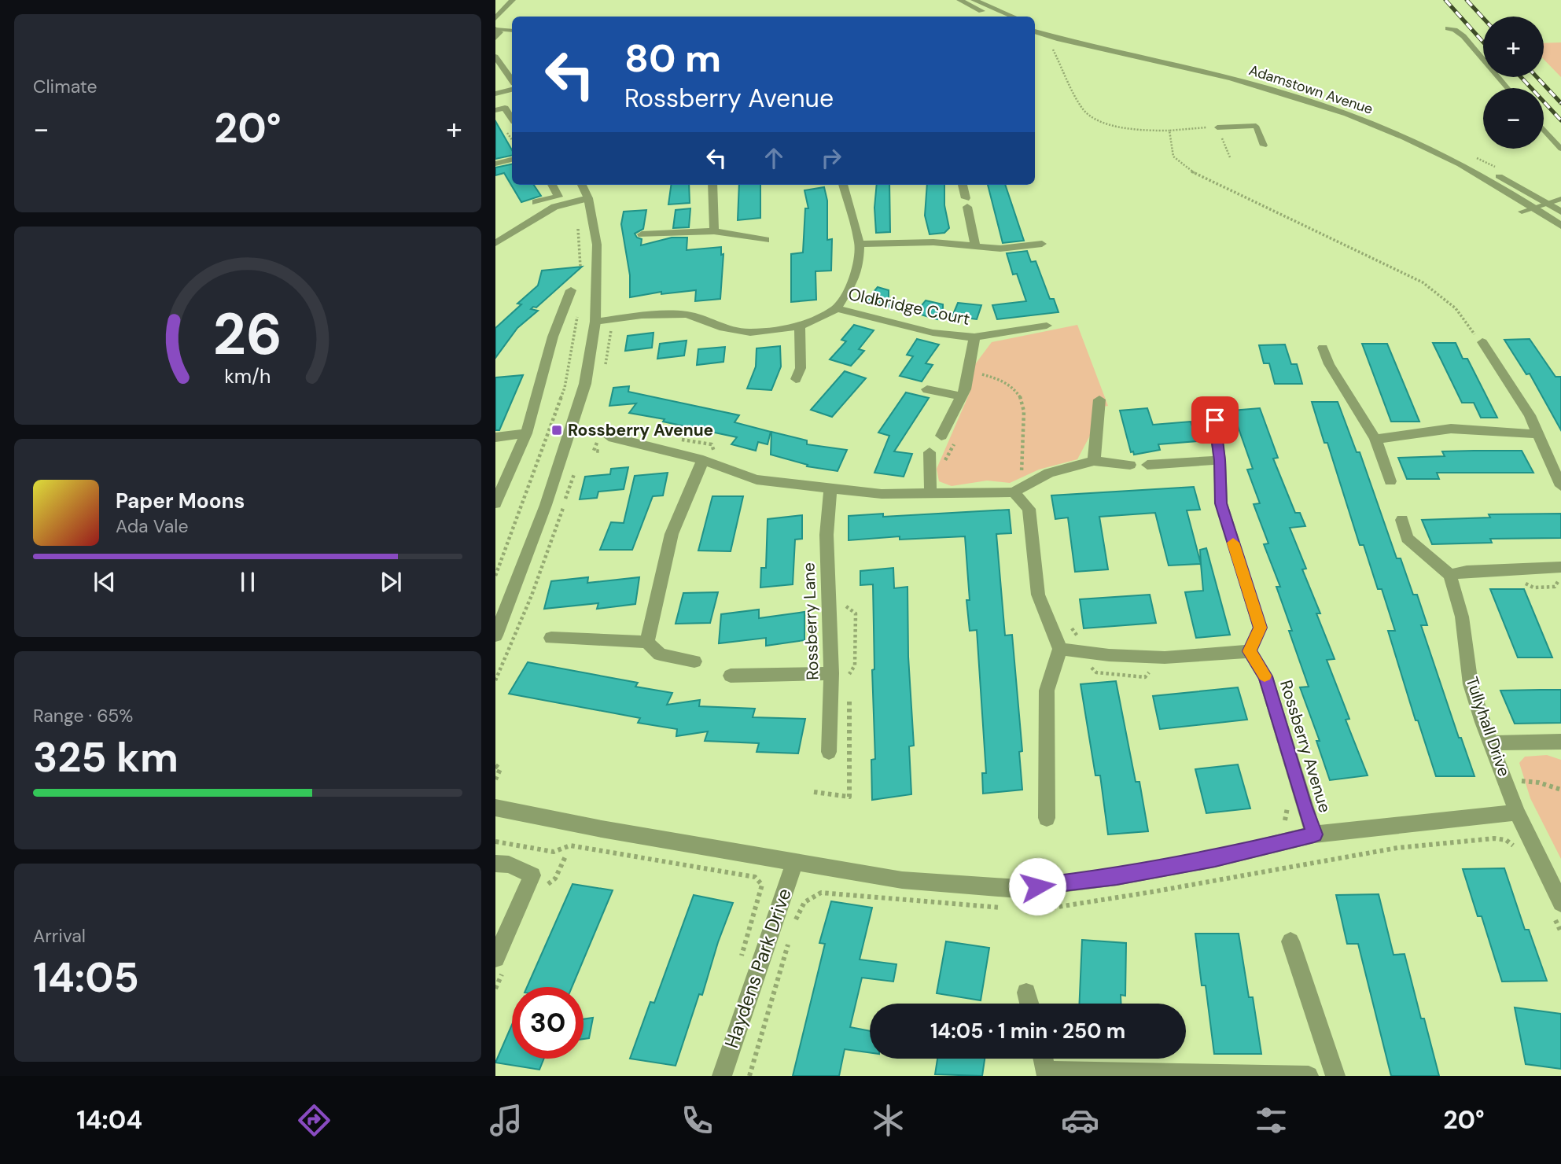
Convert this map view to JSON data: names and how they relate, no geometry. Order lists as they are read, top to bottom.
{
  "streets": {
    "street": [
      "Adamstown Avenue",
      "Oldbridge Court",
      "Rossberry Lane",
      "Tullyhall Drive",
      "Rossberry Avenue",
      "Haydens Park Drive"
    ]
  },
  "places": {
    "transit": ["Rossberry Avenue"]
  },
  "page": {
    "tile": [
      "Climate",
      ["Range · 65%", "325 km"],
      ["Arrival", "14:05"]
    ],
    "map_buttons": ["+", "−"],
    "turn": ["80 m", "Rossberry Avenue"],
    "heat": ["−", "20°", "+"],
    "song": ["Paper Moons", "Ada Vale"],
    "limit": "30",
    "trip": "14:05 · 1 min · 250 m",
    "tabs": ["14:04", "20°"],
    "gauge": ["26", "km/h"]
  }
}
